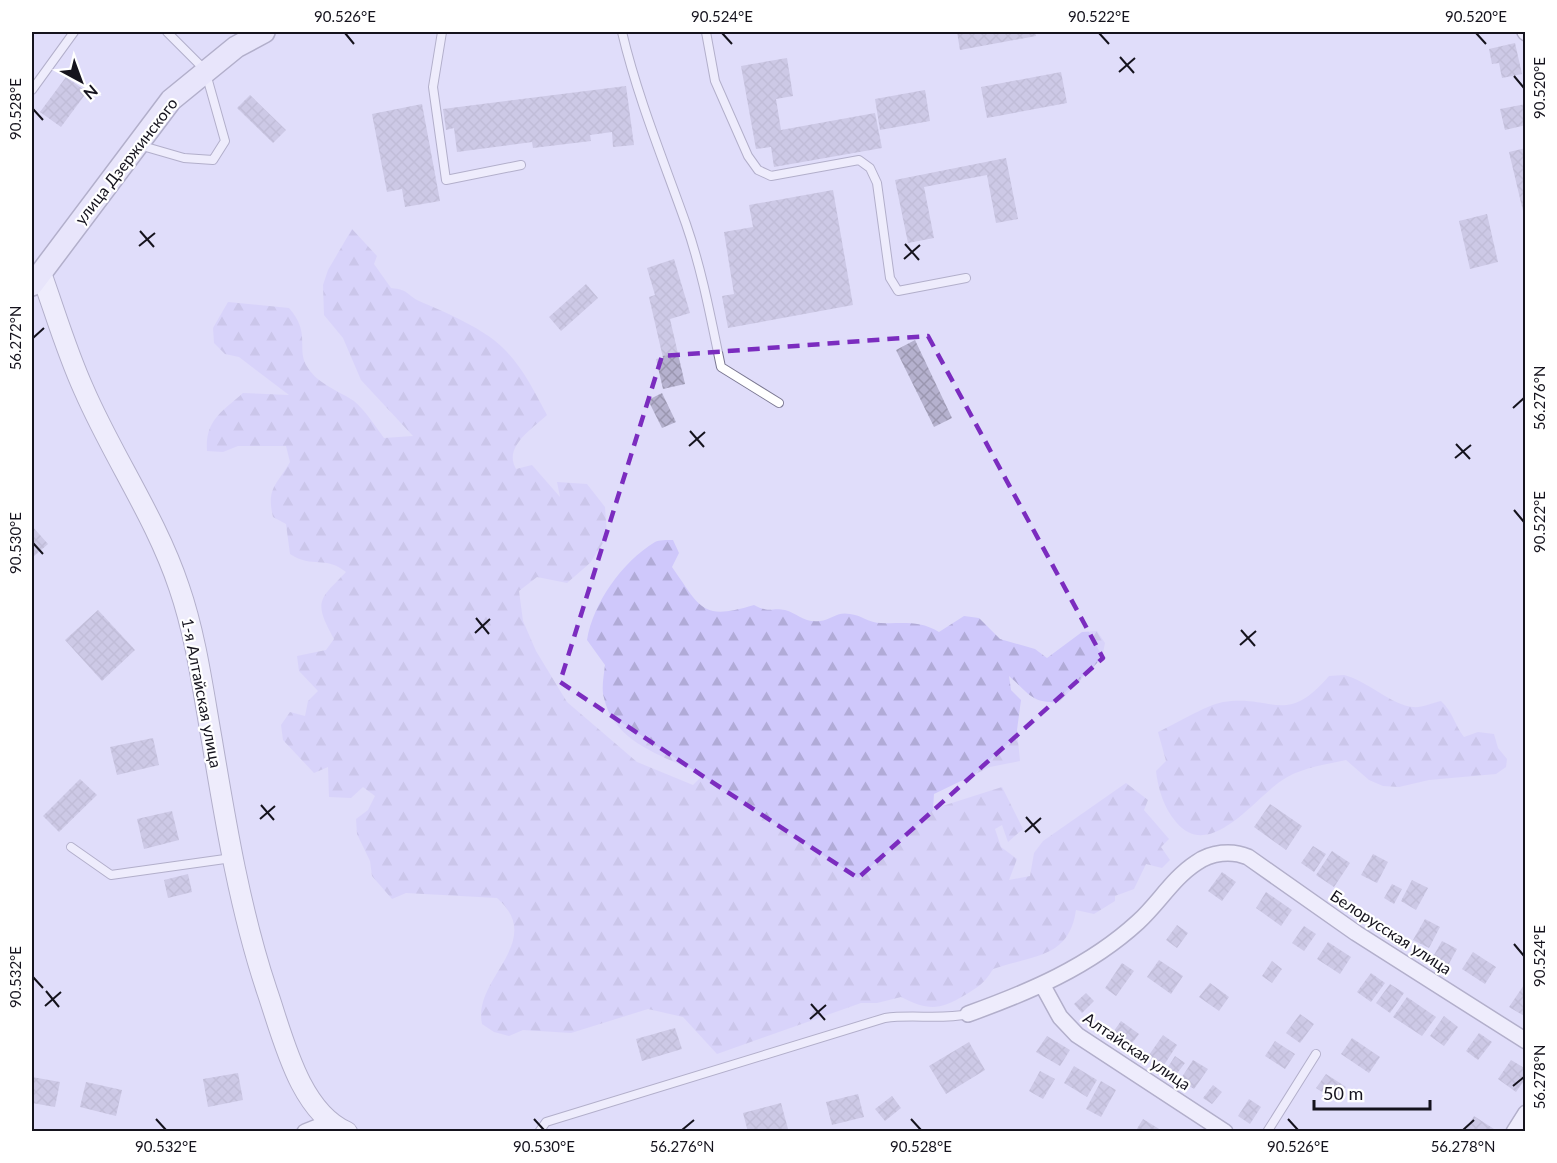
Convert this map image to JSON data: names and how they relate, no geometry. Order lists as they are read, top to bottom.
{
  "streets": {
    "main road": ["улица Дзержинского"],
    "street": ["1-я Алтайская улица", "Белорусская улица", "Алтайская улица"]
  },
  "crossings": [
    ["улица Дзержинского", "1-я Алтайская улица"],
    ["Белорусская улица", "Алтайская улица"]
  ],
  "scale_bar": "50 m",
  "north": "bottom right",
  "coordinates": [
    "90.526°E",
    "90.524°E",
    "90.522°E",
    "90.520°E",
    "90.528°E",
    "56.272°N",
    "56.276°N",
    "90.530°E",
    "90.532°E",
    "56.278°N"
  ]
}
